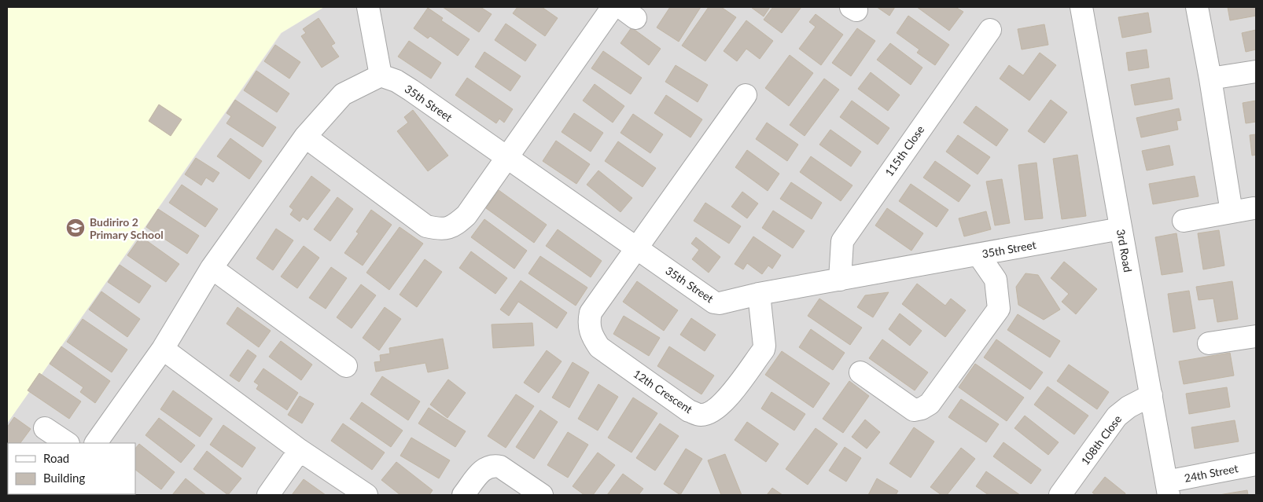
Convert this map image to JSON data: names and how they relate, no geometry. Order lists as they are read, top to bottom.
{
  "streets": {
    "street": [
      "35th Street",
      "115th Close",
      "3rd Road",
      "12th Crescent",
      "108th Close",
      "24th Street"
    ]
  },
  "crossings": [
    ["35th Street", "115th Close"],
    ["35th Street", "3rd Road"],
    ["35th Street", "12th Crescent"],
    ["3rd Road", "108th Close"],
    ["3rd Road", "24th Street"]
  ],
  "places": {
    "school or university": ["Budiriro 2 Primary School"]
  },
  "legend": ["Road", "Building"]
}
